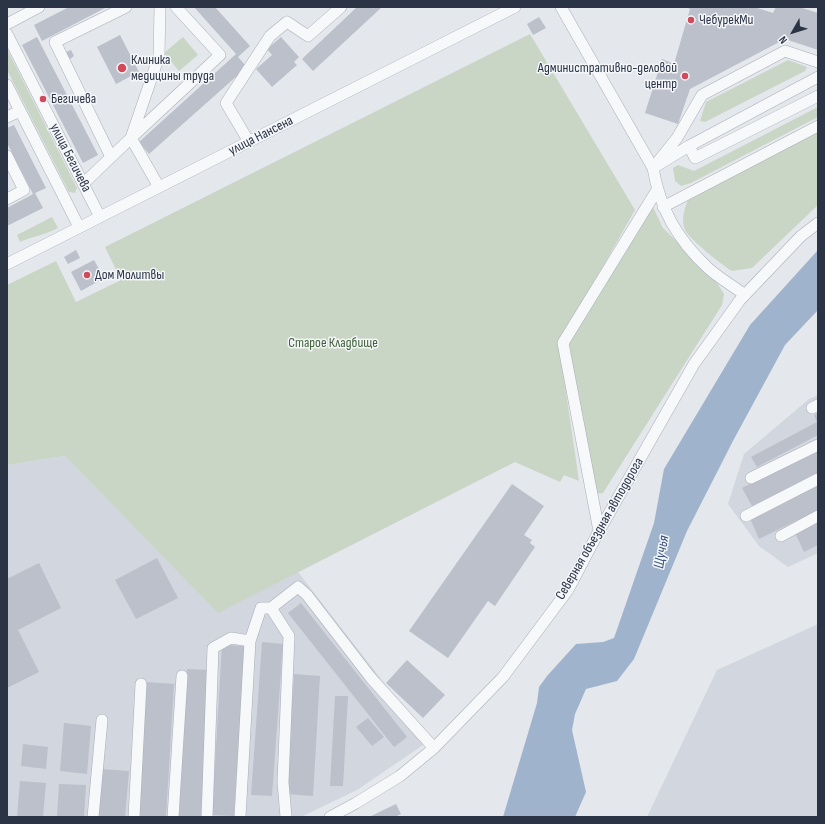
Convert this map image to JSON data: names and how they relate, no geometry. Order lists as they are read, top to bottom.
{
  "streets": {
    "street": ["улица Нансена", "улица Бегичева", "Северная объездная автодорога"]
  },
  "crossings": [
    ["улица Нансена", "улица Бегичева"]
  ],
  "water": ["Щучья"],
  "parks": ["Старое Кладбище"],
  "places": [
    "ЧебурекМи",
    "Клиника медицины труда",
    "Административно-деловой центр",
    "Бегичева",
    "Дом Молитвы"
  ],
  "north": "bottom left"
}
